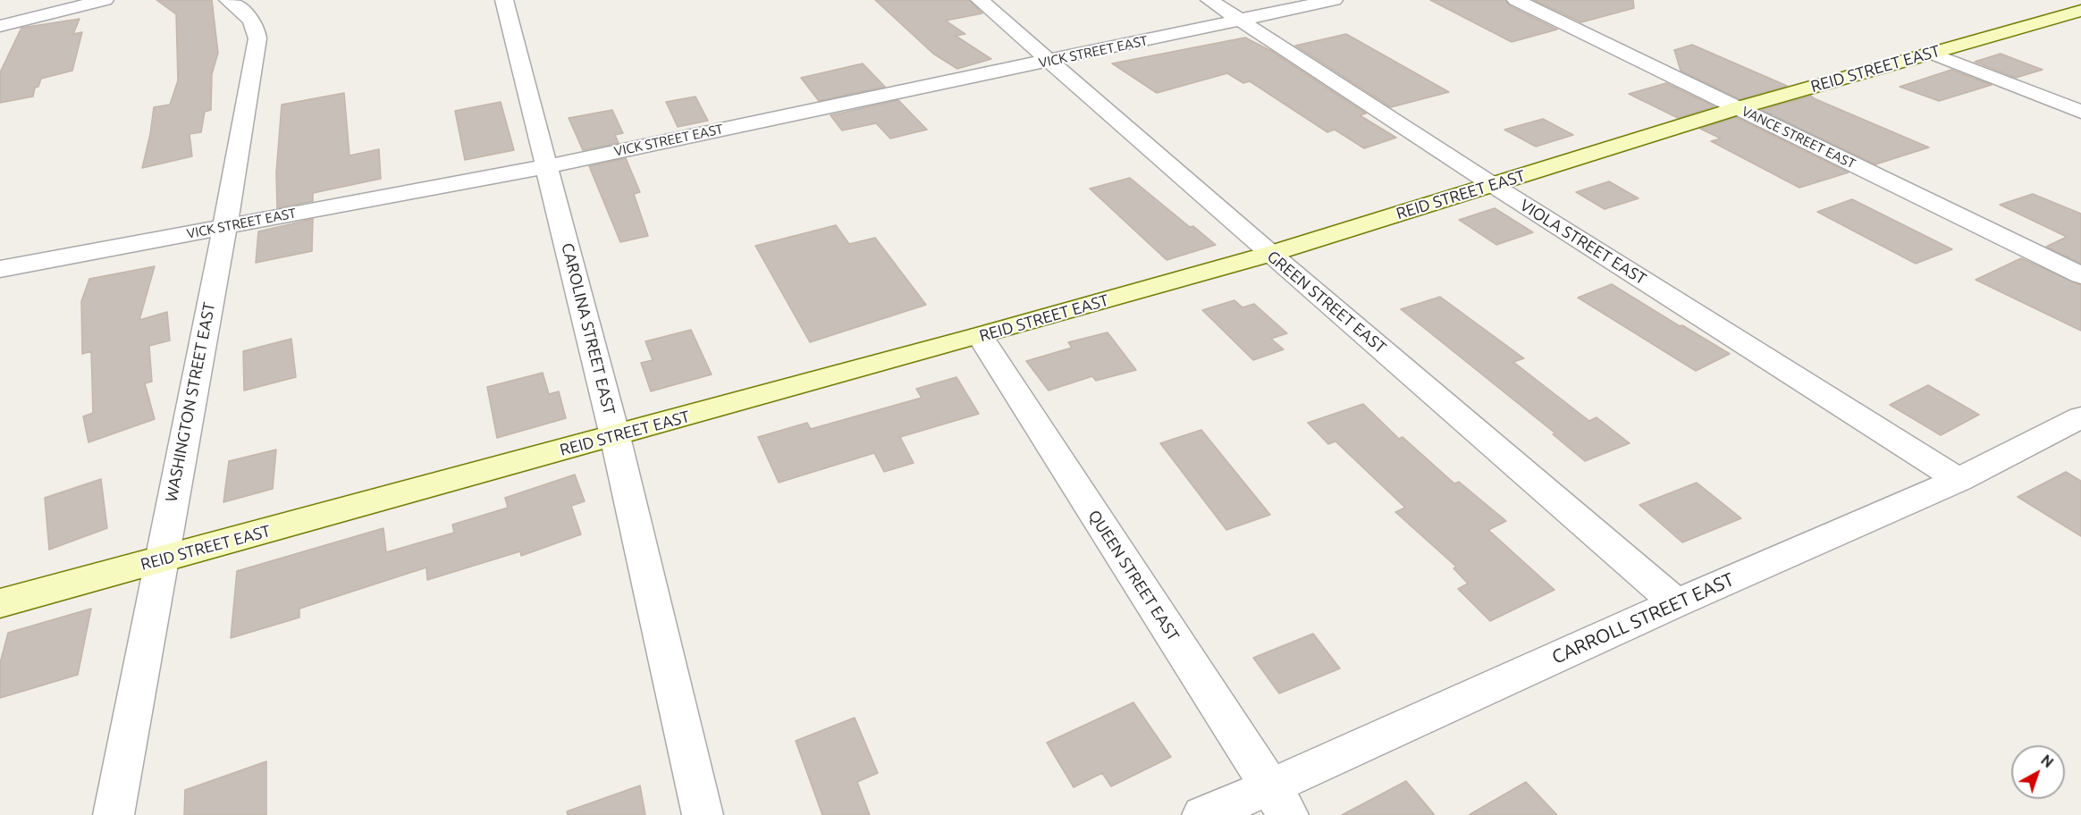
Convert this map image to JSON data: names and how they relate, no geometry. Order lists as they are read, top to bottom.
{
  "streets": {
    "street": [
      "VICK STREET EAST",
      "REID STREET EAST",
      "VANCE STREET EAST",
      "VIOLA STREET EAST",
      "GREEN STREET EAST",
      "CAROLINA STREET EAST",
      "WASHINGTON STREET EAST",
      "QUEEN STREET EAST",
      "CARROLL STREET EAST"
    ]
  },
  "crossings": [
    ["VICK STREET EAST", "VIOLA STREET EAST"],
    ["VICK STREET EAST", "GREEN STREET EAST"],
    ["VICK STREET EAST", "CAROLINA STREET EAST"],
    ["VICK STREET EAST", "WASHINGTON STREET EAST"],
    ["REID STREET EAST", "VANCE STREET EAST"],
    ["REID STREET EAST", "VIOLA STREET EAST"],
    ["REID STREET EAST", "GREEN STREET EAST"],
    ["REID STREET EAST", "CAROLINA STREET EAST"],
    ["REID STREET EAST", "WASHINGTON STREET EAST"],
    ["REID STREET EAST", "QUEEN STREET EAST"],
    ["VIOLA STREET EAST", "CARROLL STREET EAST"],
    ["GREEN STREET EAST", "CARROLL STREET EAST"],
    ["QUEEN STREET EAST", "CARROLL STREET EAST"]
  ],
  "north": "top right"
}
